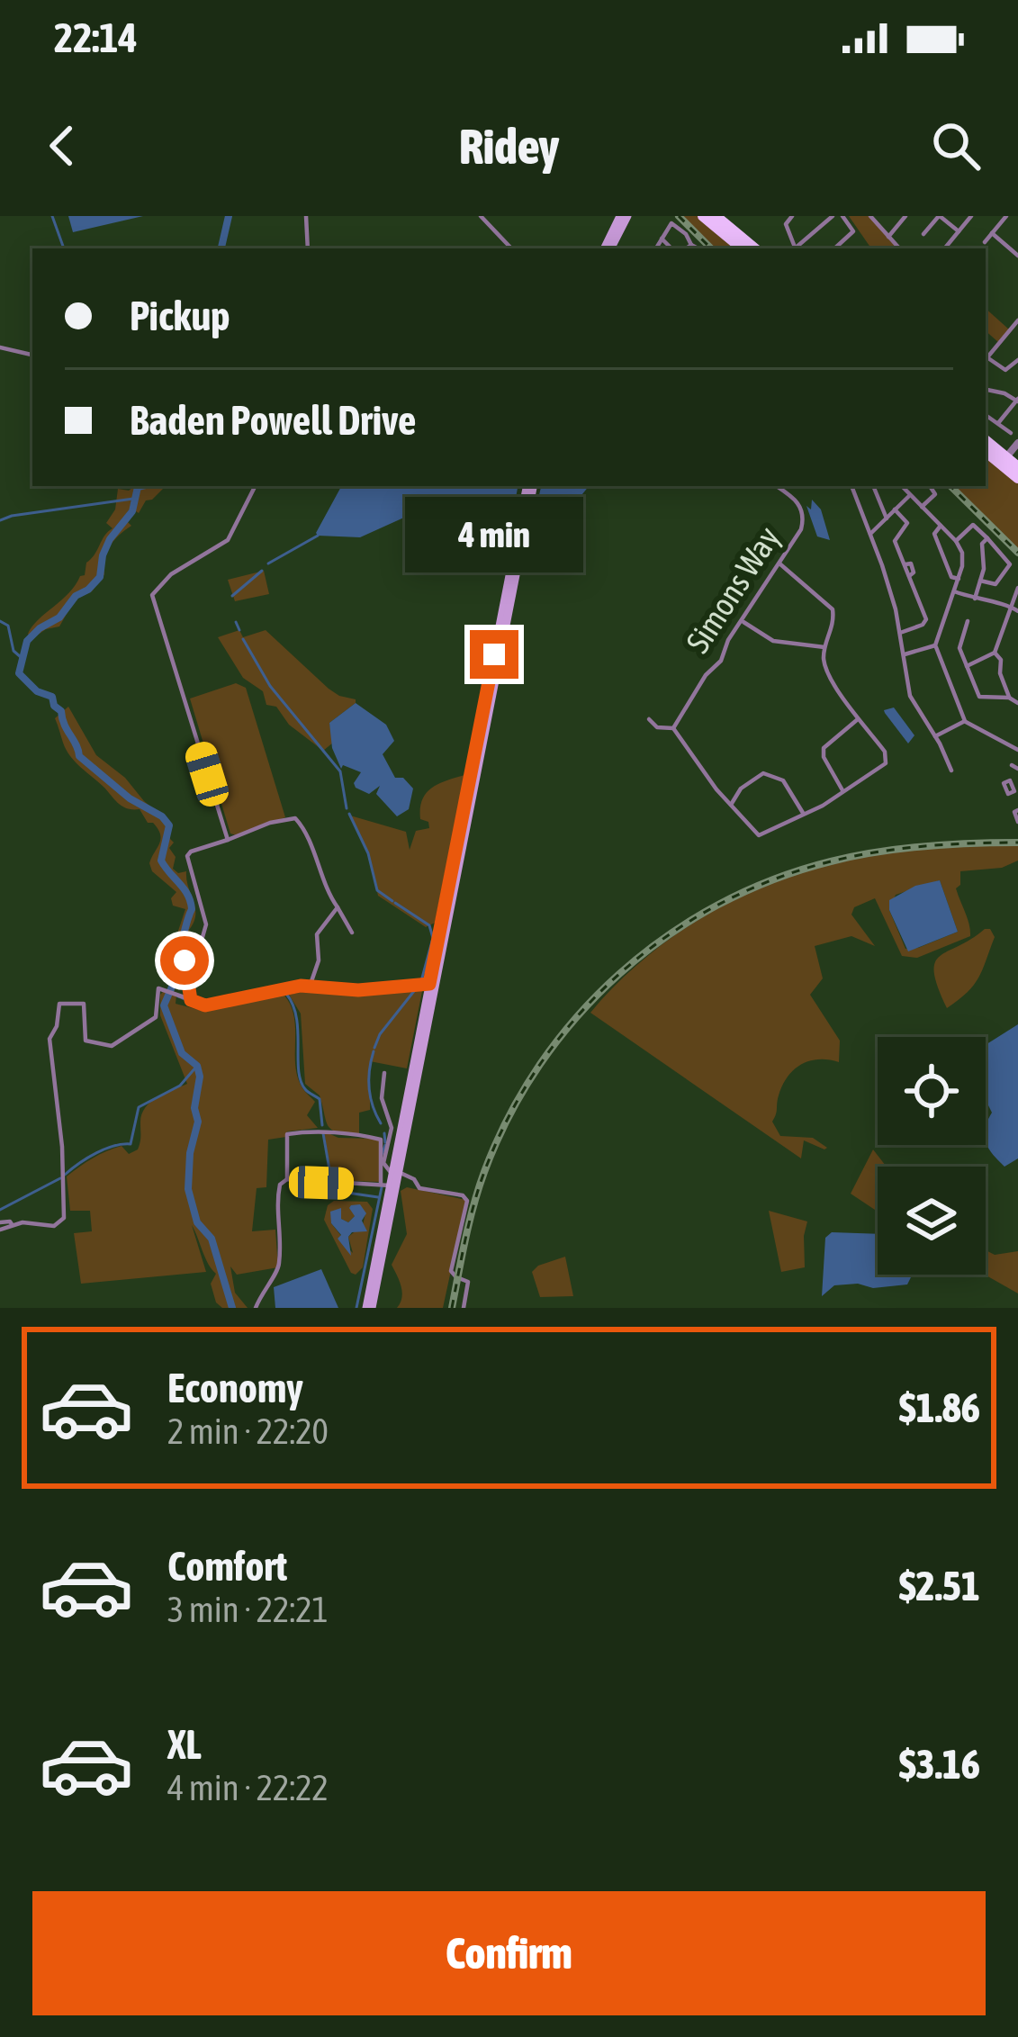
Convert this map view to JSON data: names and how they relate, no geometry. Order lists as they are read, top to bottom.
{
  "streets": {
    "street": ["Simons Way"]
  },
  "page": {
    "status": "22:14",
    "header": "Ridey",
    "banner": ["Pickup", "Baden Powell Drive"],
    "bubble": "4 min",
    "list": [
      {
        "name": "Economy",
        "note": "2 min · 22:20",
        "value": "$1.86"
      },
      {
        "name": "Comfort",
        "note": "3 min · 22:21",
        "value": "$2.51"
      },
      {
        "name": "XL",
        "note": "4 min · 22:22",
        "value": "$3.16"
      }
    ],
    "buttons": "Confirm"
  }
}
